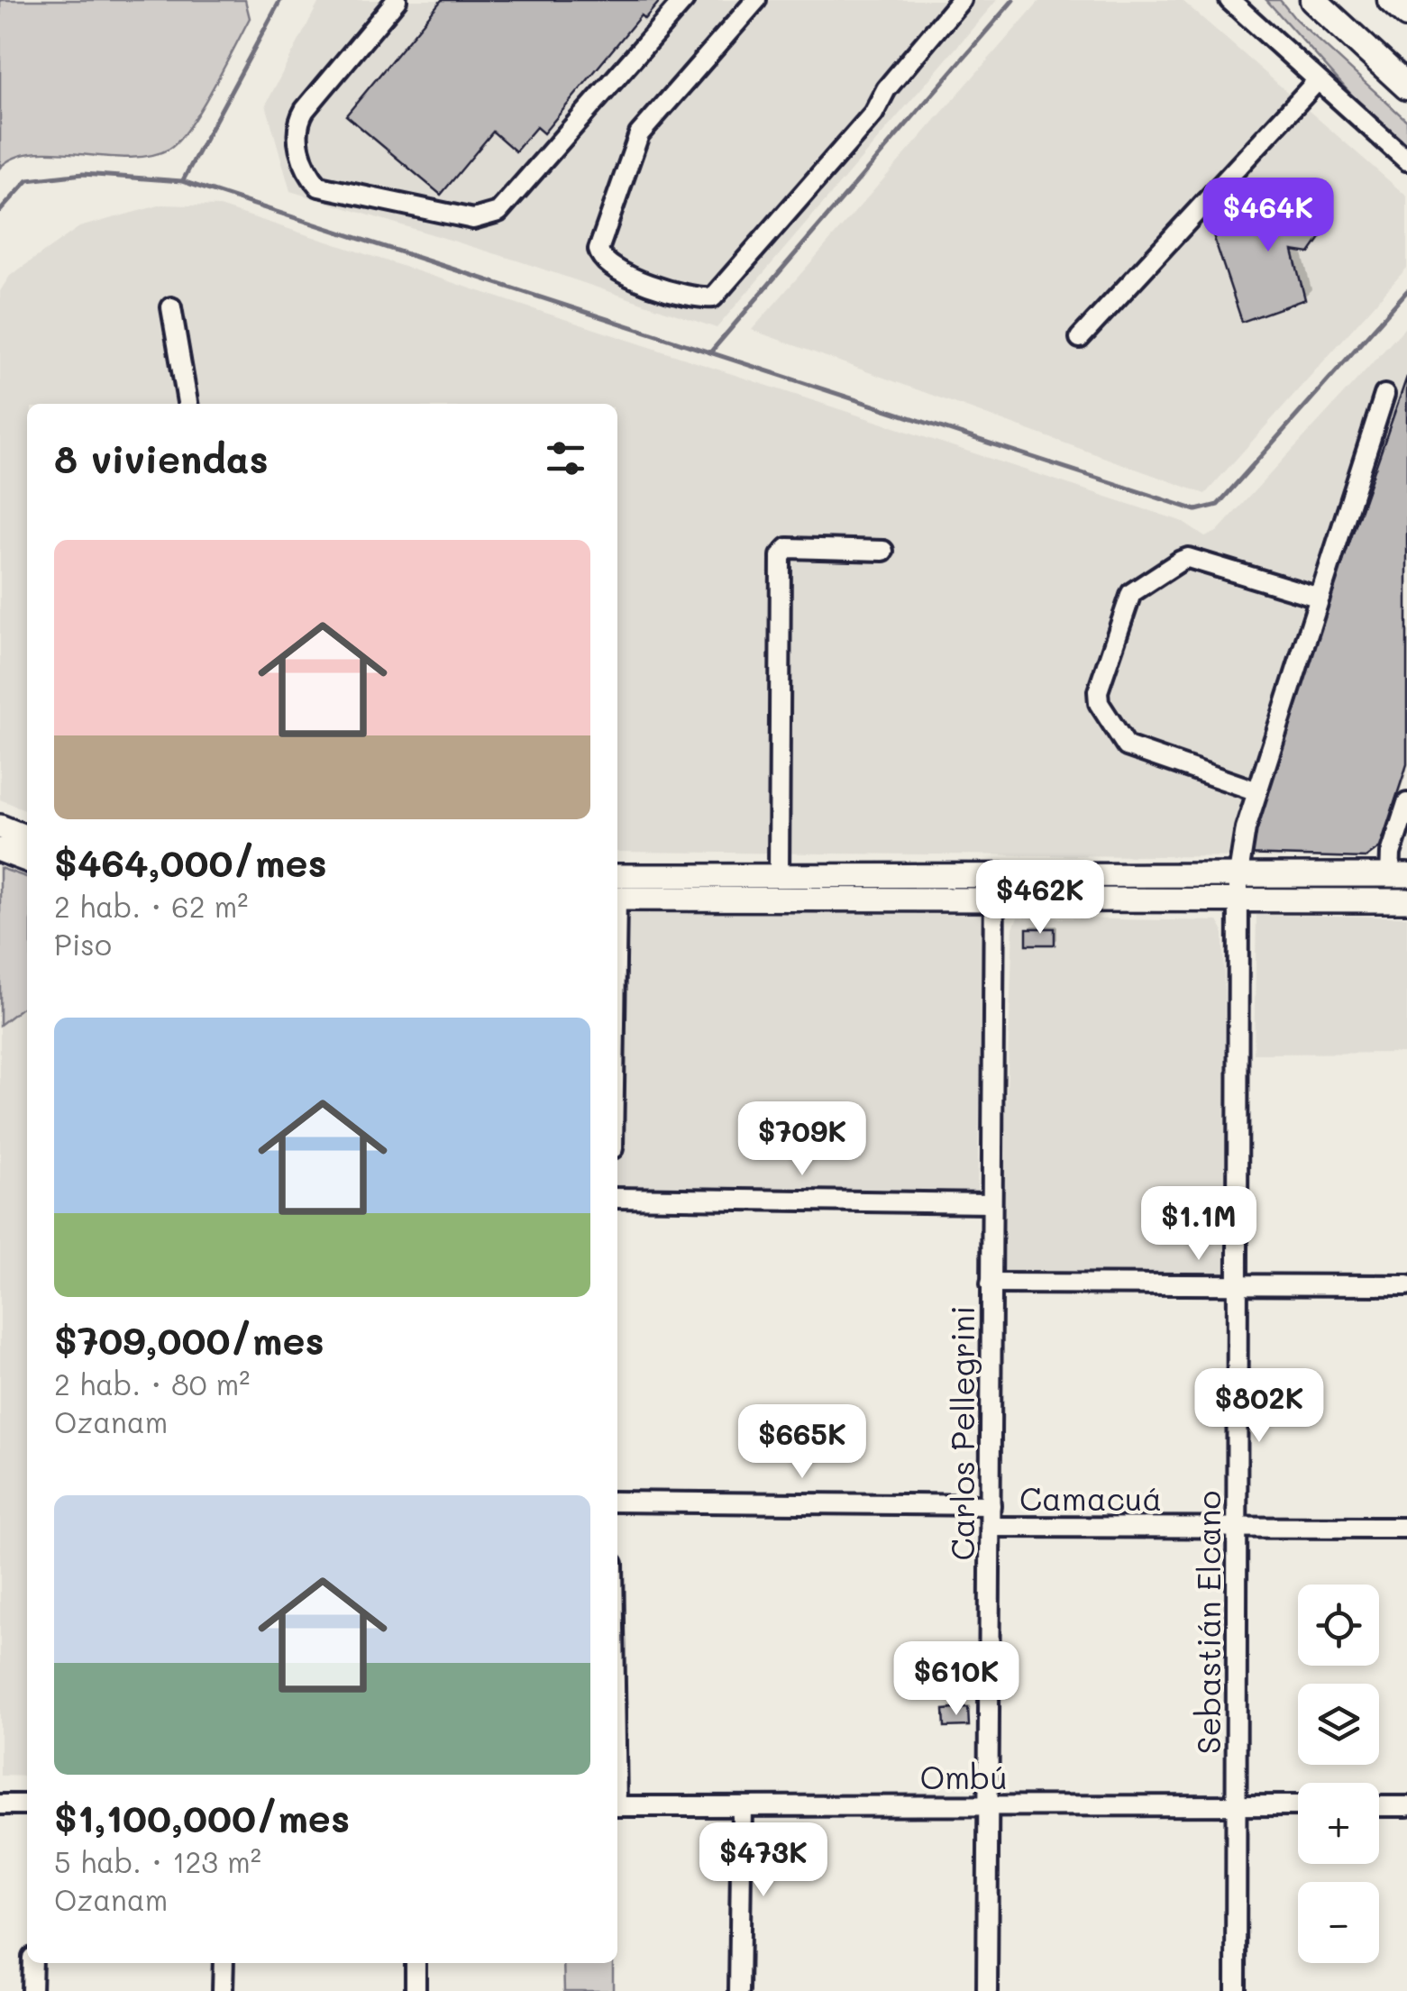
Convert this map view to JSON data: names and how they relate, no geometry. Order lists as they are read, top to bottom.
{
  "streets": {
    "street": [
      "Carlos Pellegrini",
      "Camacuá",
      "Sebastián Elcano",
      "Ombú"
    ]
  },
  "crossings": [
    ["Carlos Pellegrini", "Camacuá"],
    ["Carlos Pellegrini", "Ombú"],
    ["Camacuá", "Sebastián Elcano"],
    ["Sebastián Elcano", "Ombú"]
  ],
  "page": {
    "price": [
      "$464K",
      "$462K",
      "$709K",
      "$1.1M",
      "$802K",
      "$665K",
      "$610K",
      "$473K"
    ],
    "heading": "8 viviendas",
    "list": [
      {
        "name": "$464,000/mes",
        "note": "2 hab. · 62 m² · Piso"
      },
      {
        "name": "$709,000/mes",
        "note": "2 hab. · 80 m² · Ozanam"
      },
      {
        "name": "$1,100,000/mes",
        "note": "5 hab. · 123 m² · Ozanam"
      }
    ],
    "map_buttons": ["+", "−"]
  }
}
